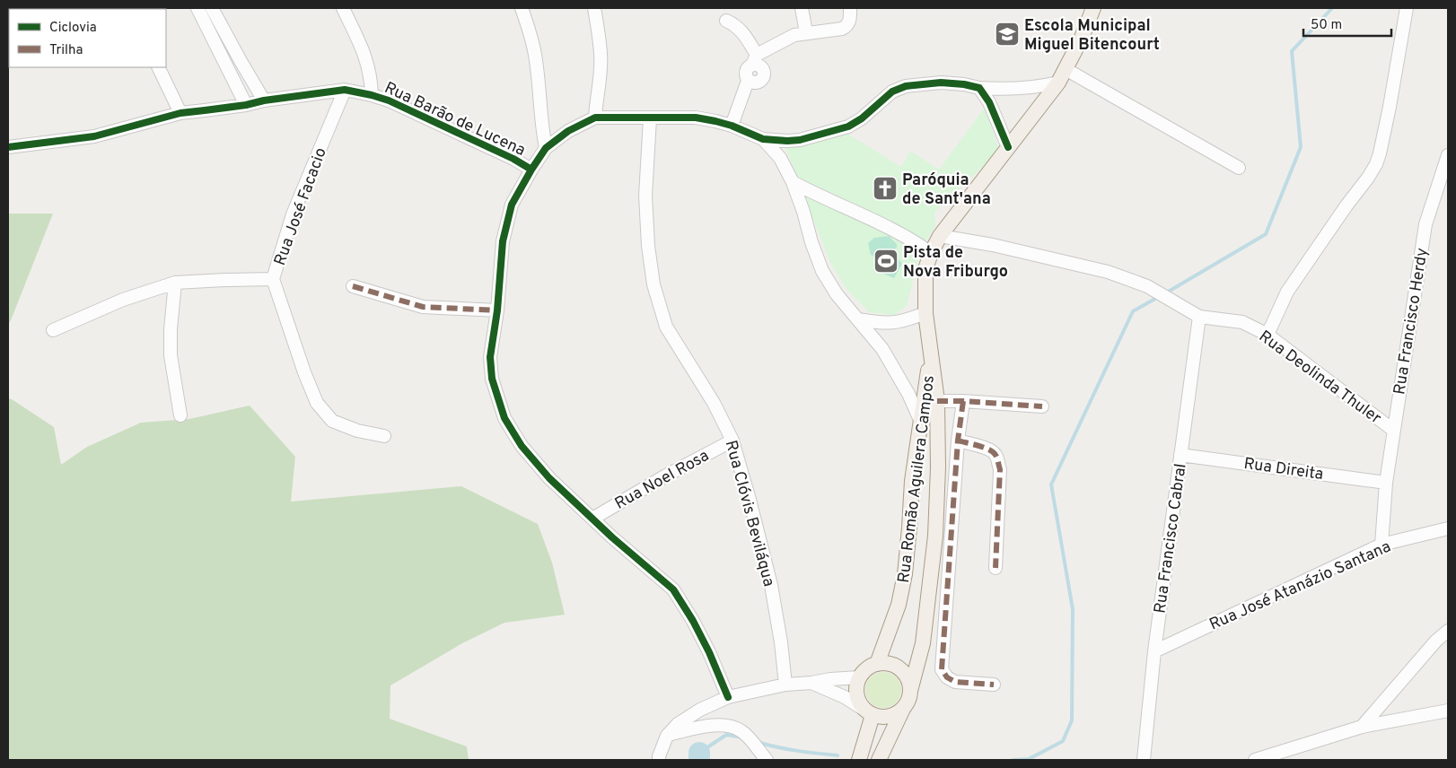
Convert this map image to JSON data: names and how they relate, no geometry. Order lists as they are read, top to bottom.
{
  "streets": {
    "main road": ["Rua Romão Aguilera Campos"],
    "street": [
      "Rua Barão de Lucena",
      "Rua José Facacio",
      "Rua Francisco Herdy",
      "Rua Deolinda Thuler",
      "Rua Direita",
      "Rua Noel Rosa",
      "Rua Clóvis Beviláqua",
      "Rua Francisco Cabral",
      "Rua José Atanázio Santana"
    ]
  },
  "crossings": [
    ["Rua Barão de Lucena", "Rua José Facacio"],
    ["Rua Barão de Lucena", "Rua Clóvis Beviláqua"],
    ["Rua Francisco Herdy", "Rua Deolinda Thuler"],
    ["Rua Francisco Herdy", "Rua Direita"],
    ["Rua Francisco Herdy", "Rua José Atanázio Santana"],
    ["Rua Deolinda Thuler", "Rua Francisco Cabral"],
    ["Rua Direita", "Rua Francisco Cabral"],
    ["Rua Noel Rosa", "Rua Clóvis Beviláqua"],
    ["Rua Francisco Cabral", "Rua José Atanázio Santana"]
  ],
  "places": {
    "school or university": ["Escola Municipal Miguel Bitencourt"],
    "church": ["Paróquia de Sant'ana"],
    "sports": ["Pista de Nova Friburgo"]
  },
  "legend": ["Ciclovia", "Trilha"],
  "scale_bar": "50 m"
}
